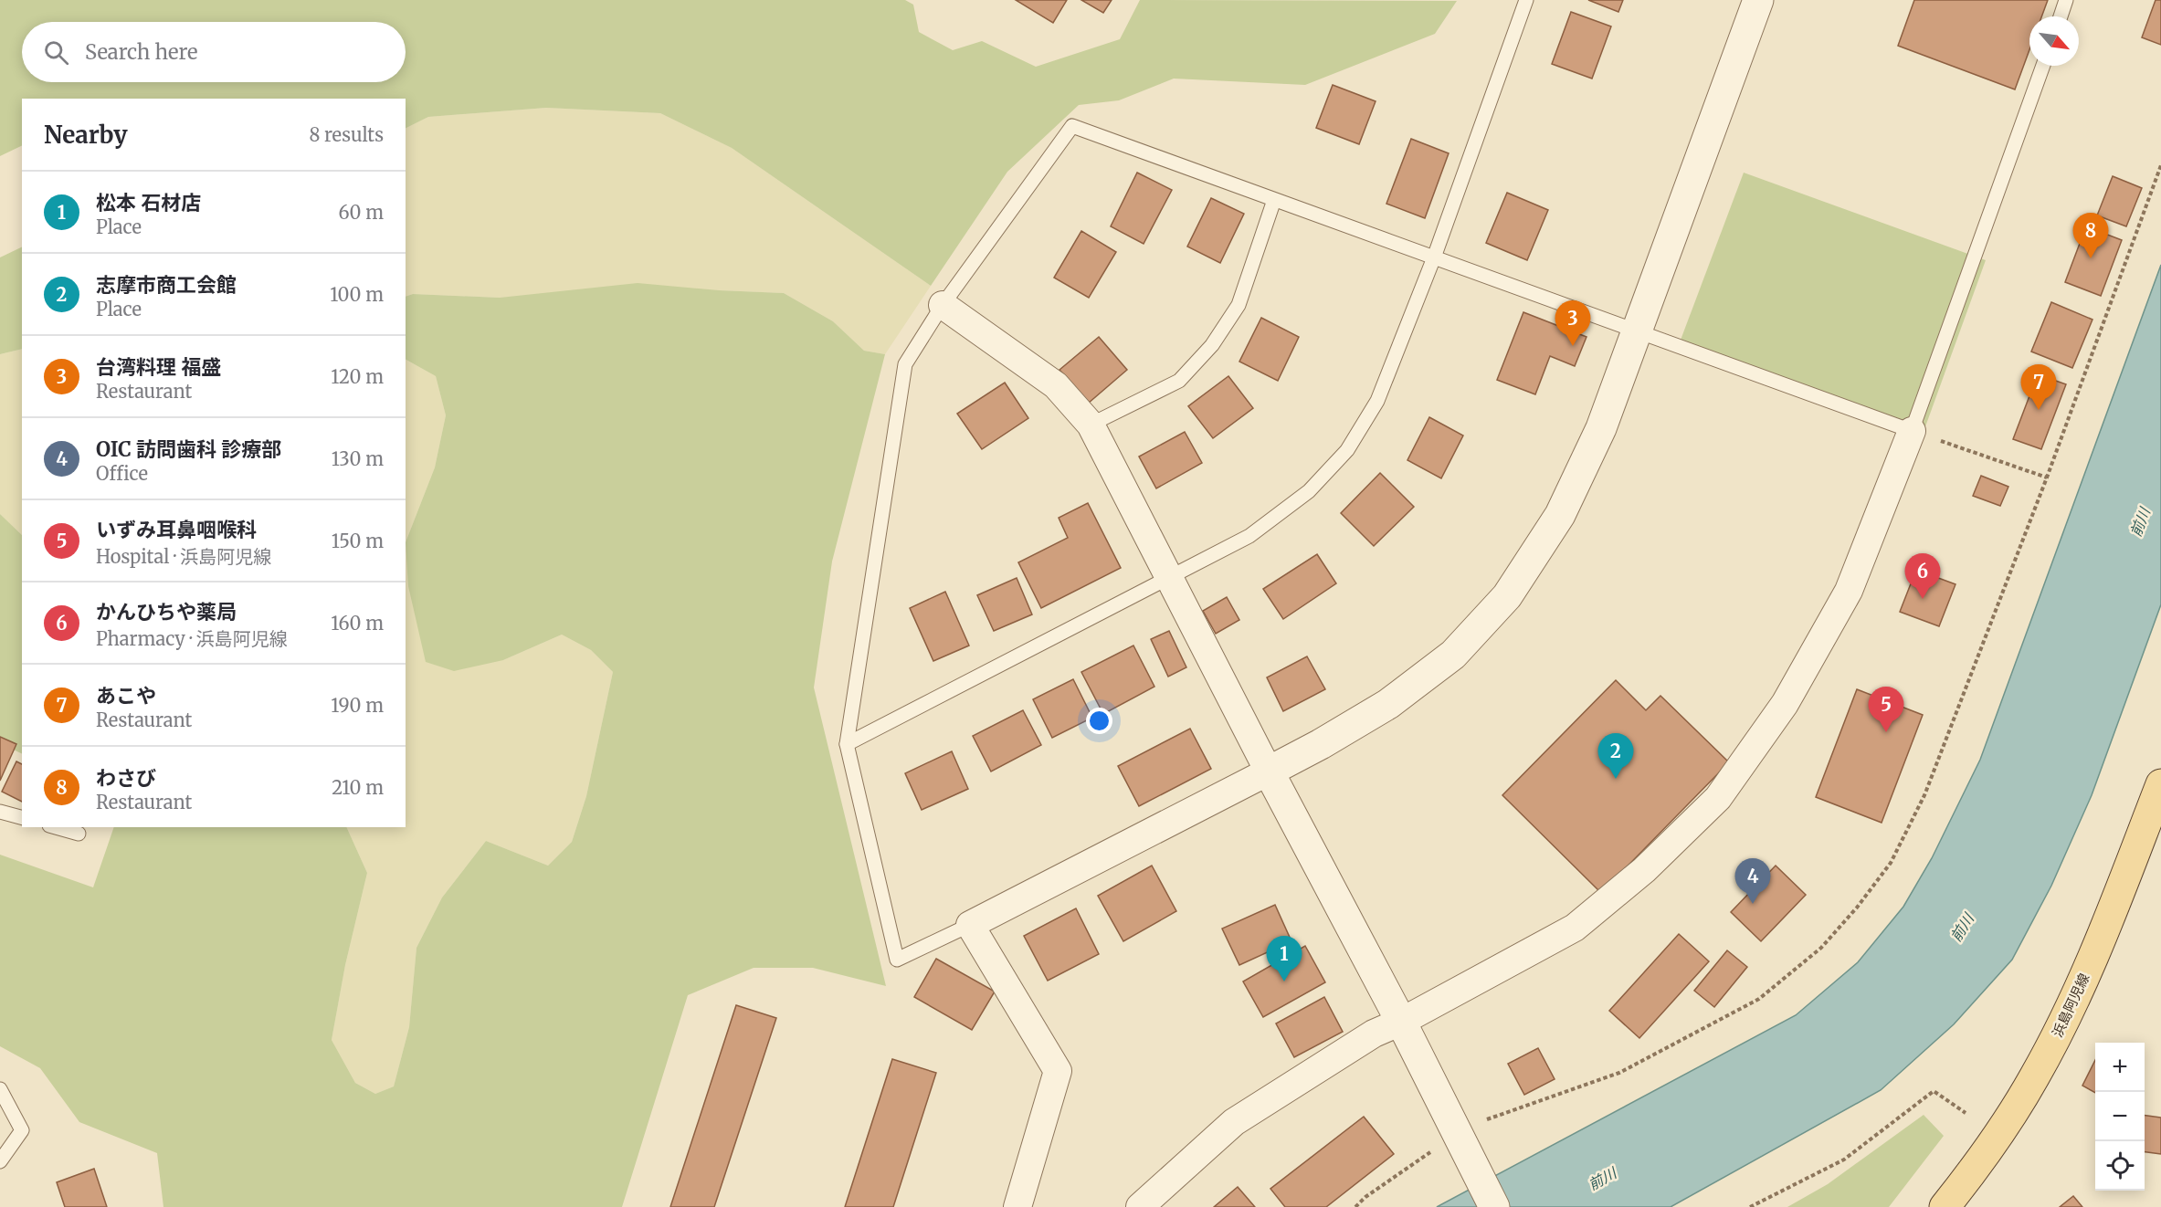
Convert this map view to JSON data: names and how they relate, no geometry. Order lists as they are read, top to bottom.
{
  "streets": {
    "main road": ["浜島阿児線"]
  },
  "water": ["前川"],
  "north": "bottom right",
  "page": {
    "search": "Search here",
    "heading": ["Nearby", "8 results"],
    "list": [
      {
        "mark": "1",
        "name": "松本 石材店",
        "note": "Place",
        "value": "60 m"
      },
      {
        "mark": "2",
        "name": "志摩市商工会館",
        "note": "Place",
        "value": "100 m"
      },
      {
        "mark": "3",
        "name": "台湾料理 福盛",
        "note": "Restaurant",
        "value": "120 m"
      },
      {
        "mark": "4",
        "name": "OIC 訪問歯科 診療部",
        "note": "Office",
        "value": "130 m"
      },
      {
        "mark": "5",
        "name": "いずみ耳鼻咽喉科",
        "note": "Hospital · 浜島阿児線",
        "value": "150 m"
      },
      {
        "mark": "6",
        "name": "かんひちや薬局",
        "note": "Pharmacy · 浜島阿児線",
        "value": "160 m"
      },
      {
        "mark": "7",
        "name": "あこや",
        "note": "Restaurant",
        "value": "190 m"
      },
      {
        "mark": "8",
        "name": "わさび",
        "note": "Restaurant",
        "value": "210 m"
      }
    ],
    "pins": [
      "8",
      "3",
      "7",
      "6",
      "5",
      "2",
      "4",
      "1"
    ],
    "map_buttons": ["+", "−"]
  }
}
